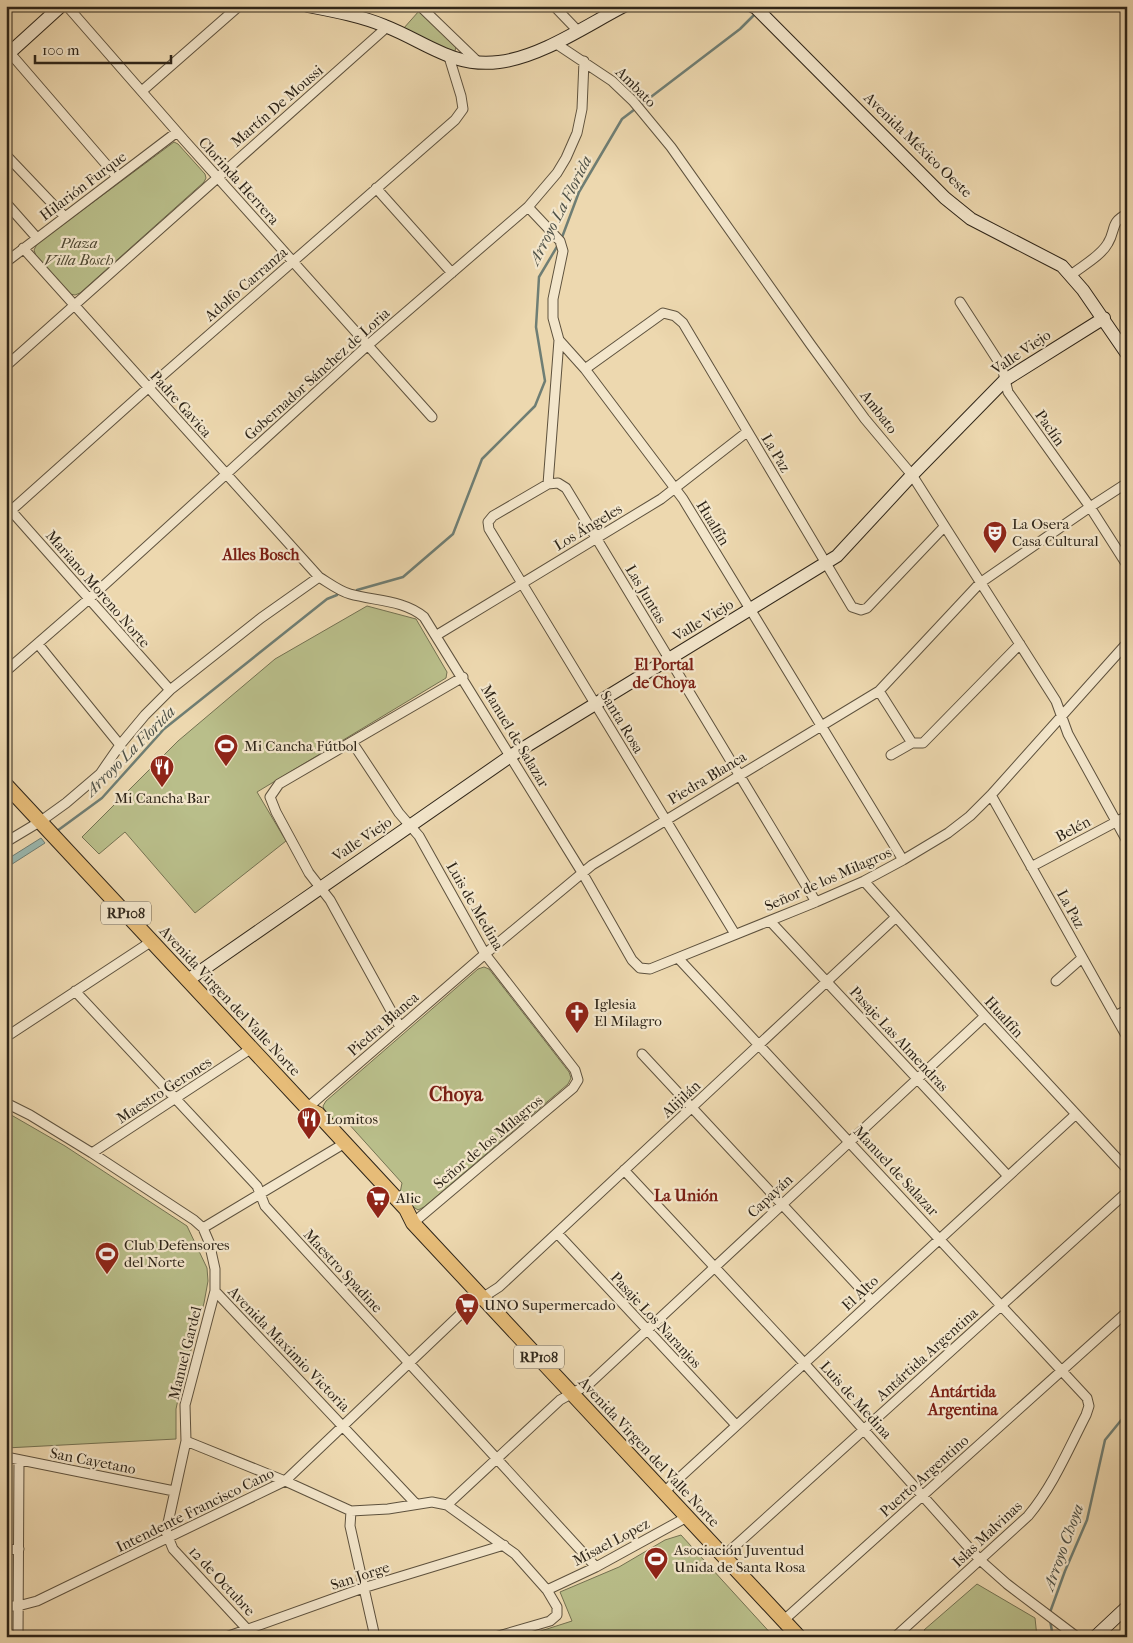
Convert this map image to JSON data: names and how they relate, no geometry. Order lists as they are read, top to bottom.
{
  "streets": {
    "main road": ["RP108", "Avenida Virgen del Valle Norte"],
    "street": [
      "Ambato",
      "Martín De Moussi",
      "Avenida México Oeste",
      "Clorinda Herrera",
      "Hilarión Furque",
      "Adolfo Carranza",
      "Valle Viejo",
      "Gobernador Sánchez de Loria",
      "Padre Gavica",
      "Paclín",
      "La Paz",
      "Hualfín",
      "Los Ángeles",
      "Mariano Moreno Norte",
      "Las Juntas",
      "Santa Rosa",
      "Manuel de Salazar",
      "Piedra Blanca",
      "Belén",
      "Señor de los Milagros",
      "Luis de Medina",
      "Pasaje Las Almendras",
      "Maestro Gerones",
      "Alijilán",
      "Capayán",
      "Maestro Spadine",
      "El Alto",
      "Pasaje Los Naranjos",
      "Avenida Maximio Victoria",
      "Manuel Gardel",
      "Antártida Argentina",
      "San Cayetano",
      "Puerto Argentino",
      "Intendente Francisco Cano",
      "Islas Malvinas",
      "Misael Lopez",
      "San Jorge",
      "12 de Octubre"
    ]
  },
  "crossings": [
    ["Ambato", "Valle Viejo"],
    ["Ambato", "Gobernador Sánchez de Loria"],
    ["Ambato", "La Paz"],
    ["Ambato", "Piedra Blanca"],
    ["Ambato", "Belén"],
    ["Ambato", "Señor de los Milagros"],
    ["Martín De Moussi", "Clorinda Herrera"],
    ["Martín De Moussi", "Padre Gavica"],
    ["Avenida México Oeste", "Valle Viejo"],
    ["Clorinda Herrera", "Hilarión Furque"],
    ["Clorinda Herrera", "Adolfo Carranza"],
    ["Clorinda Herrera", "Gobernador Sánchez de Loria"],
    ["Hilarión Furque", "Padre Gavica"],
    ["Adolfo Carranza", "Padre Gavica"],
    ["Adolfo Carranza", "Mariano Moreno Norte"],
    ["Valle Viejo", "Paclín"],
    ["Valle Viejo", "La Paz"],
    ["Valle Viejo", "Hualfín"],
    ["Valle Viejo", "Las Juntas"],
    ["Valle Viejo", "Santa Rosa"],
    ["Valle Viejo", "Manuel de Salazar"],
    ["Valle Viejo", "Luis de Medina"],
    ["Valle Viejo", "Avenida Virgen del Valle Norte"],
    ["Gobernador Sánchez de Loria", "Padre Gavica"],
    ["Gobernador Sánchez de Loria", "Mariano Moreno Norte"],
    ["Padre Gavica", "Manuel de Salazar"],
    ["Paclín", "Piedra Blanca"],
    ["La Paz", "Hualfín"],
    ["La Paz", "Los Ángeles"],
    ["La Paz", "Belén"],
    ["La Paz", "Señor de los Milagros"],
    ["Hualfín", "Los Ángeles"],
    ["Hualfín", "Piedra Blanca"],
    ["Hualfín", "Señor de los Milagros"],
    ["Hualfín", "Alijilán"],
    ["Hualfín", "Capayán"],
    ["Hualfín", "El Alto"],
    ["Los Ángeles", "Las Juntas"],
    ["Los Ángeles", "Santa Rosa"],
    ["Los Ángeles", "Manuel de Salazar"],
    ["Las Juntas", "Santa Rosa"],
    ["Las Juntas", "Piedra Blanca"],
    ["Las Juntas", "Señor de los Milagros"],
    ["Santa Rosa", "Piedra Blanca"],
    ["Santa Rosa", "Señor de los Milagros"],
    ["Manuel de Salazar", "Piedra Blanca"],
    ["Manuel de Salazar", "Señor de los Milagros"],
    ["Manuel de Salazar", "Alijilán"],
    ["Manuel de Salazar", "Capayán"],
    ["Manuel de Salazar", "El Alto"],
    ["Manuel de Salazar", "Antártida Argentina"],
    ["Manuel de Salazar", "Puerto Argentino"],
    ["Manuel de Salazar", "Islas Malvinas"],
    ["Piedra Blanca", "Luis de Medina"],
    ["Piedra Blanca", "Avenida Virgen del Valle Norte"],
    ["Señor de los Milagros", "Luis de Medina"],
    ["Señor de los Milagros", "Avenida Virgen del Valle Norte"],
    ["Señor de los Milagros", "Pasaje Las Almendras"],
    ["Luis de Medina", "Alijilán"],
    ["Luis de Medina", "Capayán"],
    ["Luis de Medina", "El Alto"],
    ["Luis de Medina", "Antártida Argentina"],
    ["Luis de Medina", "Puerto Argentino"],
    ["Luis de Medina", "Islas Malvinas"],
    ["Avenida Virgen del Valle Norte", "Maestro Gerones"],
    ["Avenida Virgen del Valle Norte", "Alijilán"],
    ["Avenida Virgen del Valle Norte", "Capayán"],
    ["Avenida Virgen del Valle Norte", "El Alto"],
    ["Avenida Virgen del Valle Norte", "Antártida Argentina"],
    ["Avenida Virgen del Valle Norte", "Puerto Argentino"],
    ["Avenida Virgen del Valle Norte", "Intendente Francisco Cano"],
    ["Avenida Virgen del Valle Norte", "Misael Lopez"],
    ["Pasaje Las Almendras", "Alijilán"],
    ["Pasaje Las Almendras", "Capayán"],
    ["Pasaje Las Almendras", "El Alto"],
    ["Maestro Gerones", "Maestro Spadine"],
    ["Alijilán", "Pasaje Los Naranjos"],
    ["Alijilán", "Intendente Francisco Cano"],
    ["Capayán", "Maestro Spadine"],
    ["Capayán", "Pasaje Los Naranjos"],
    ["Maestro Spadine", "Intendente Francisco Cano"],
    ["Maestro Spadine", "Misael Lopez"],
    ["El Alto", "Pasaje Los Naranjos"],
    ["Avenida Maximio Victoria", "Manuel Gardel"],
    ["Avenida Maximio Victoria", "Intendente Francisco Cano"],
    ["Manuel Gardel", "San Cayetano"],
    ["Manuel Gardel", "Intendente Francisco Cano"],
    ["Manuel Gardel", "12 de Octubre"],
    ["Intendente Francisco Cano", "12 de Octubre"],
    ["San Jorge", "12 de Octubre"]
  ],
  "districts": [
    "Alles Bosch",
    "El Portal de Choya",
    "Choya",
    "La Unión",
    "Antártida Argentina"
  ],
  "water": ["Arroyo La Florida", "Arroyo Choya"],
  "parks": ["Plaza Villa Bosch"],
  "places": {
    "theatre": ["La Osera Casa Cultural"],
    "sports": ["Mi Cancha Fútbol", "Club Defensores del Norte", "Asociación Juventud Unida de Santa Rosa"],
    "restaurant": ["Mi Cancha Bar", "Lomitos"],
    "church": ["Iglesia El Milagro"],
    "supermarket": ["Alic", "UNO Supermercado"]
  },
  "scale_bar": "100 m"
}
